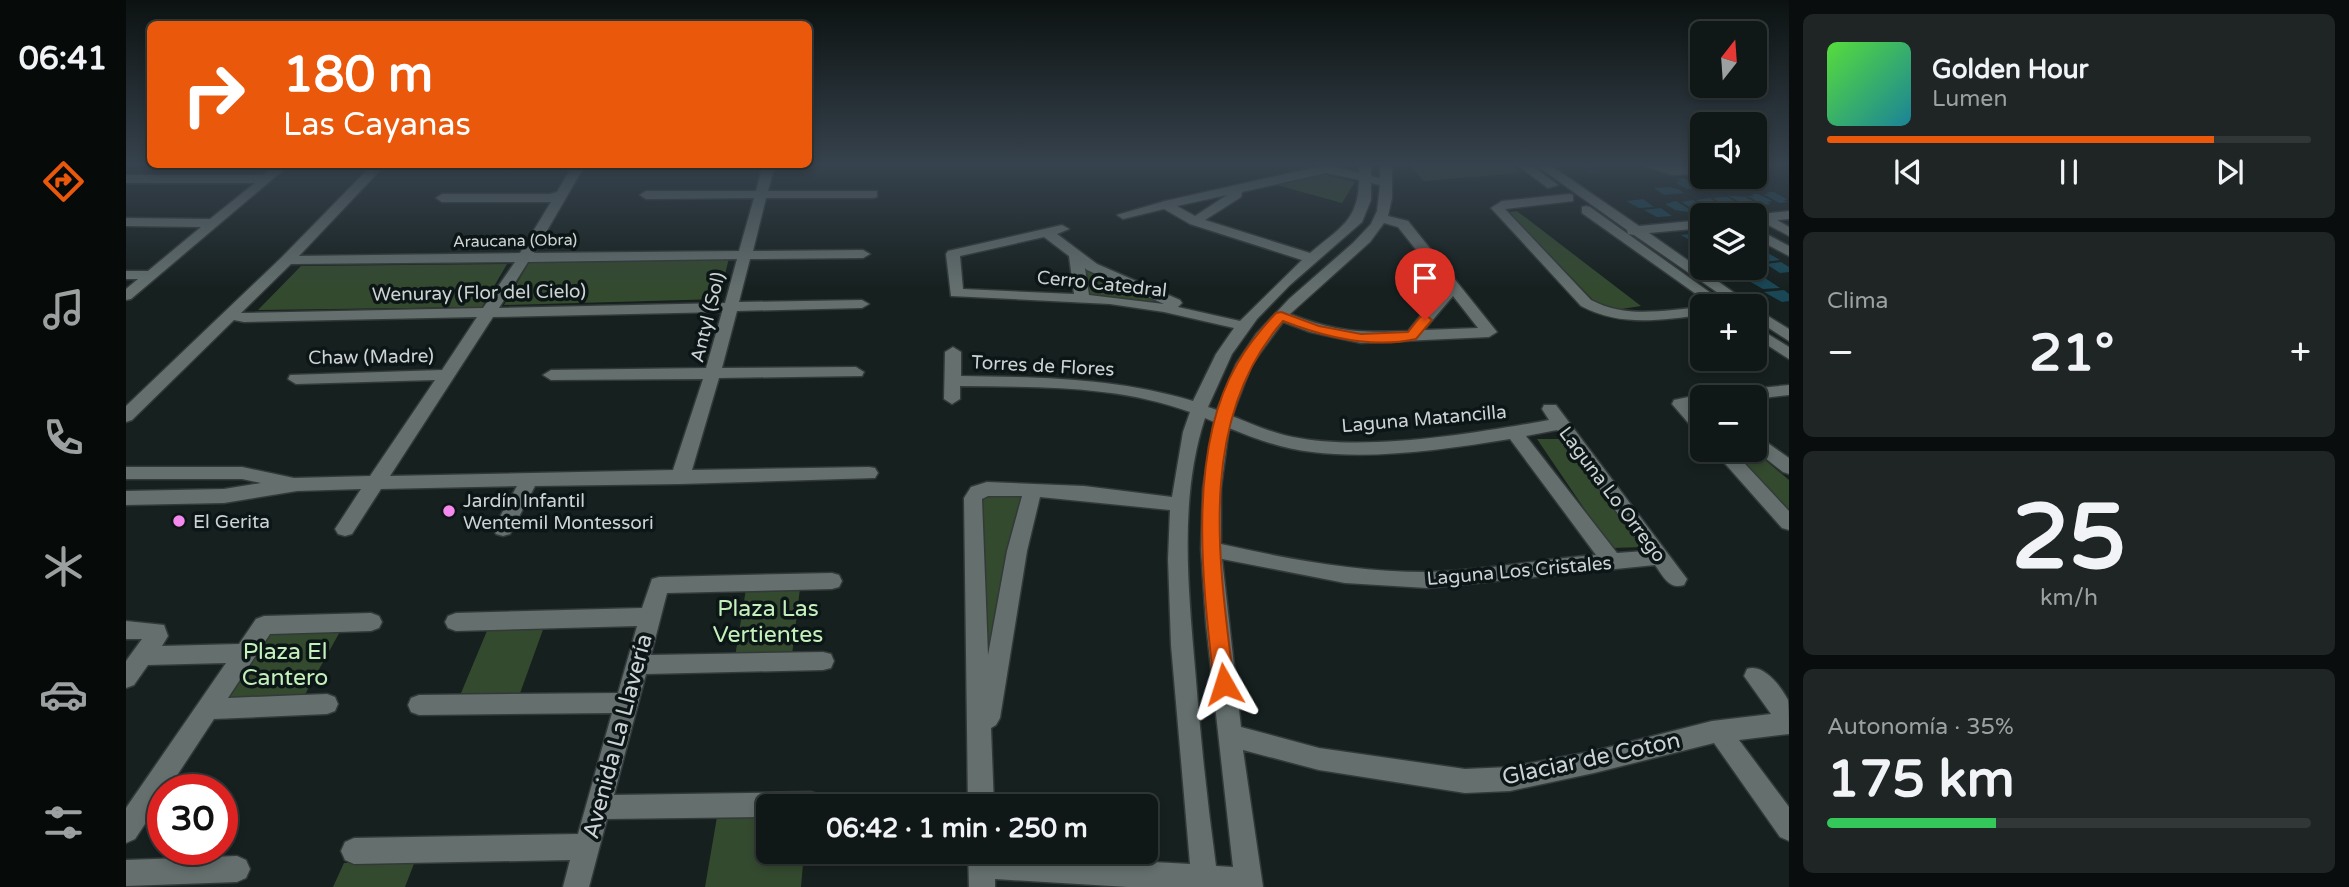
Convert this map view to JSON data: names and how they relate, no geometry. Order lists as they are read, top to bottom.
{
  "streets": {
    "street": [
      "Araucana (Obra)",
      "Cerro Catedral",
      "Wenuray (Flor del Cielo)",
      "Antyl (Sol)",
      "Chaw (Madre)",
      "Torres de Flores",
      "Laguna Matancilla",
      "Laguna Lo Orrego",
      "Laguna Los Cristales",
      "Avenida La Llavería",
      "Glaciar de Coton"
    ]
  },
  "crossings": [
    ["Araucana (Obra)", "Antyl (Sol)"],
    ["Wenuray (Flor del Cielo)", "Antyl (Sol)"],
    ["Torres de Flores", "Laguna Matancilla"],
    ["Laguna Matancilla", "Laguna Lo Orrego"],
    ["Laguna Lo Orrego", "Laguna Los Cristales"]
  ],
  "parks": ["Plaza Las Vertientes", "Plaza El Cantero"],
  "places": ["Jardín Infantil Wentemil Montessori", "El Gerita"],
  "north": "top",
  "page": {
    "tabs": "06:41",
    "map_buttons": ["+", "−"],
    "turn": ["180 m", "Las Cayanas"],
    "song": ["Golden Hour", "Lumen"],
    "tile": [
      "Clima",
      ["25", "km/h"],
      ["Autonomía · 35%", "175 km"]
    ],
    "heat": ["−", "21°", "+"],
    "limit": "30",
    "trip": "06:42 · 1 min · 250 m"
  }
}
